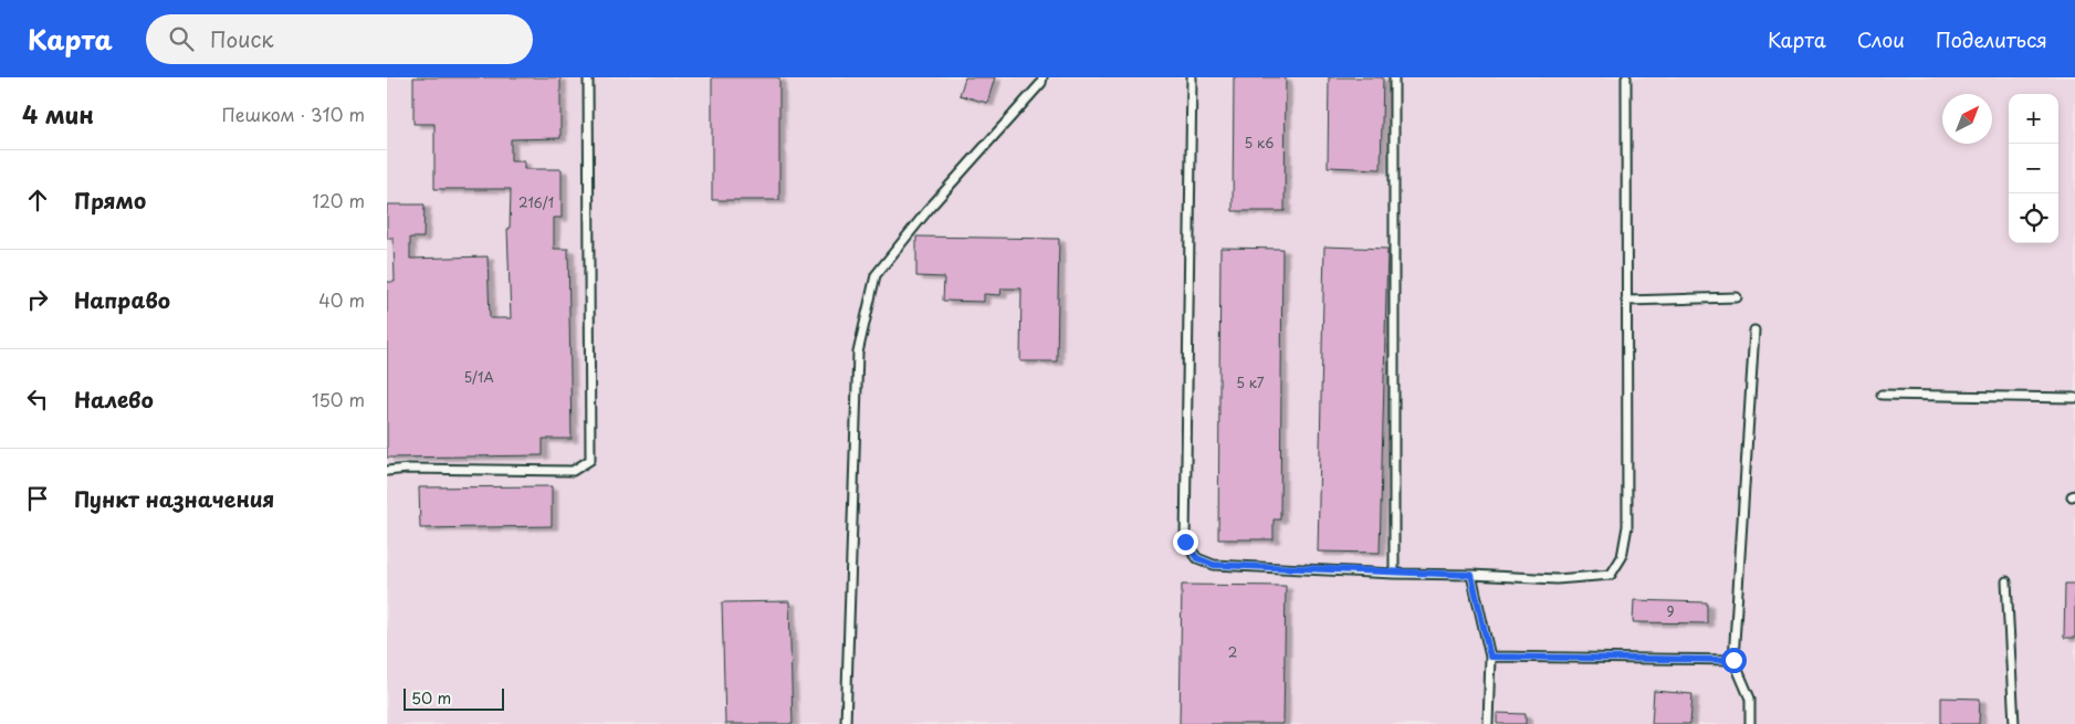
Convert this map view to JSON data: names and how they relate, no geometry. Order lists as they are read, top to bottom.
{
  "house_numbers": [
    "5 к6",
    "216/1",
    "5/1А",
    "5 к7",
    "9",
    "2"
  ],
  "scale_bar": "50 m",
  "north": "top right",
  "page": {
    "header": "Карта",
    "search": "Поиск",
    "nav": ["Карта", "Слои", "Поделиться"],
    "heading": ["4 мин", "Пешком · 310 m"],
    "map_buttons": ["+", "−"],
    "list": [
      ["Прямо", "120 m"],
      ["Направо", "40 m"],
      ["Налево", "150 m"],
      "Пункт назначения"
    ],
    "scale": "50 m"
  }
}
